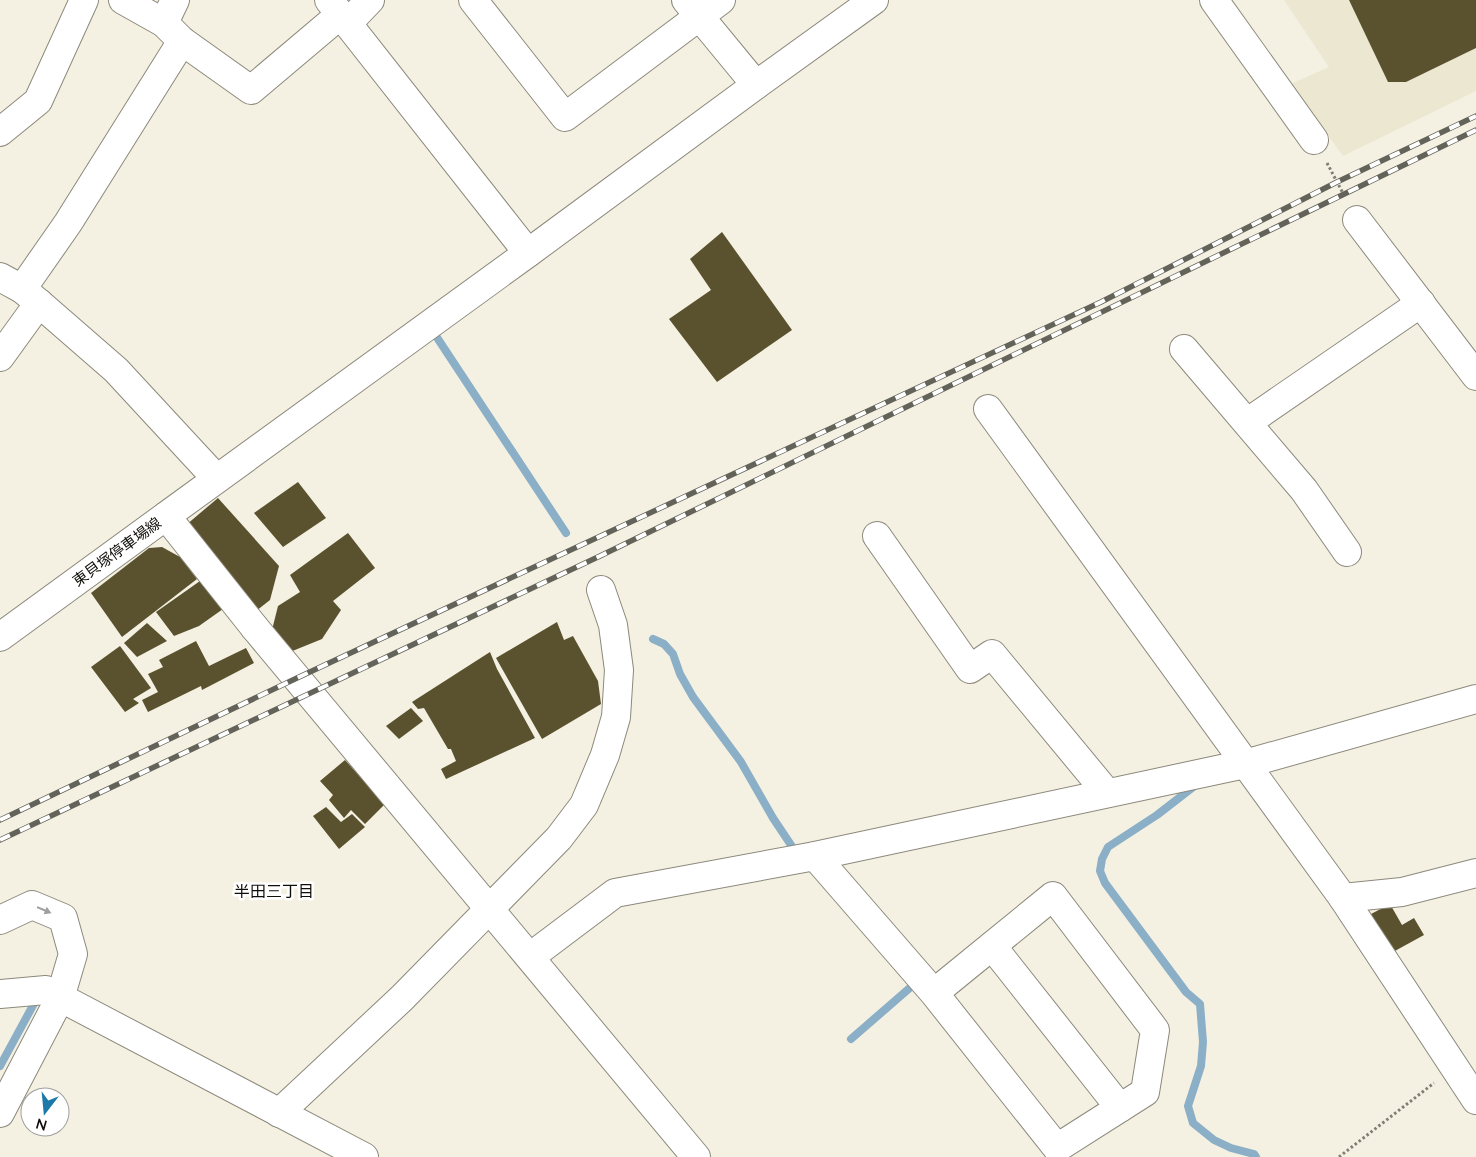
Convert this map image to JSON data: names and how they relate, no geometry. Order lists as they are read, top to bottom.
{
  "streets": {
    "street": ["東貝塚停車場線"]
  },
  "districts": ["半田三丁目"],
  "north": "bottom"
}
